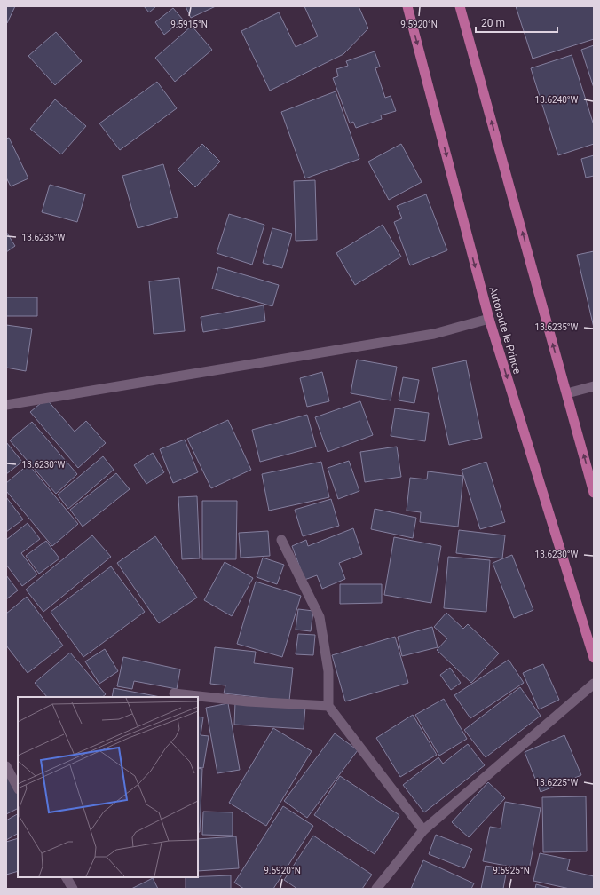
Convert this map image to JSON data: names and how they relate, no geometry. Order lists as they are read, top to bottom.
{
  "streets": {
    "main road": ["Autoroute le Prince"]
  },
  "scale_bar": "20 m",
  "coordinates": [
    "9.5915°N",
    "9.5920°N",
    "13.6240°W",
    "13.6235°W",
    "13.6230°W",
    "13.6225°W",
    "9.5925°N"
  ]
}
